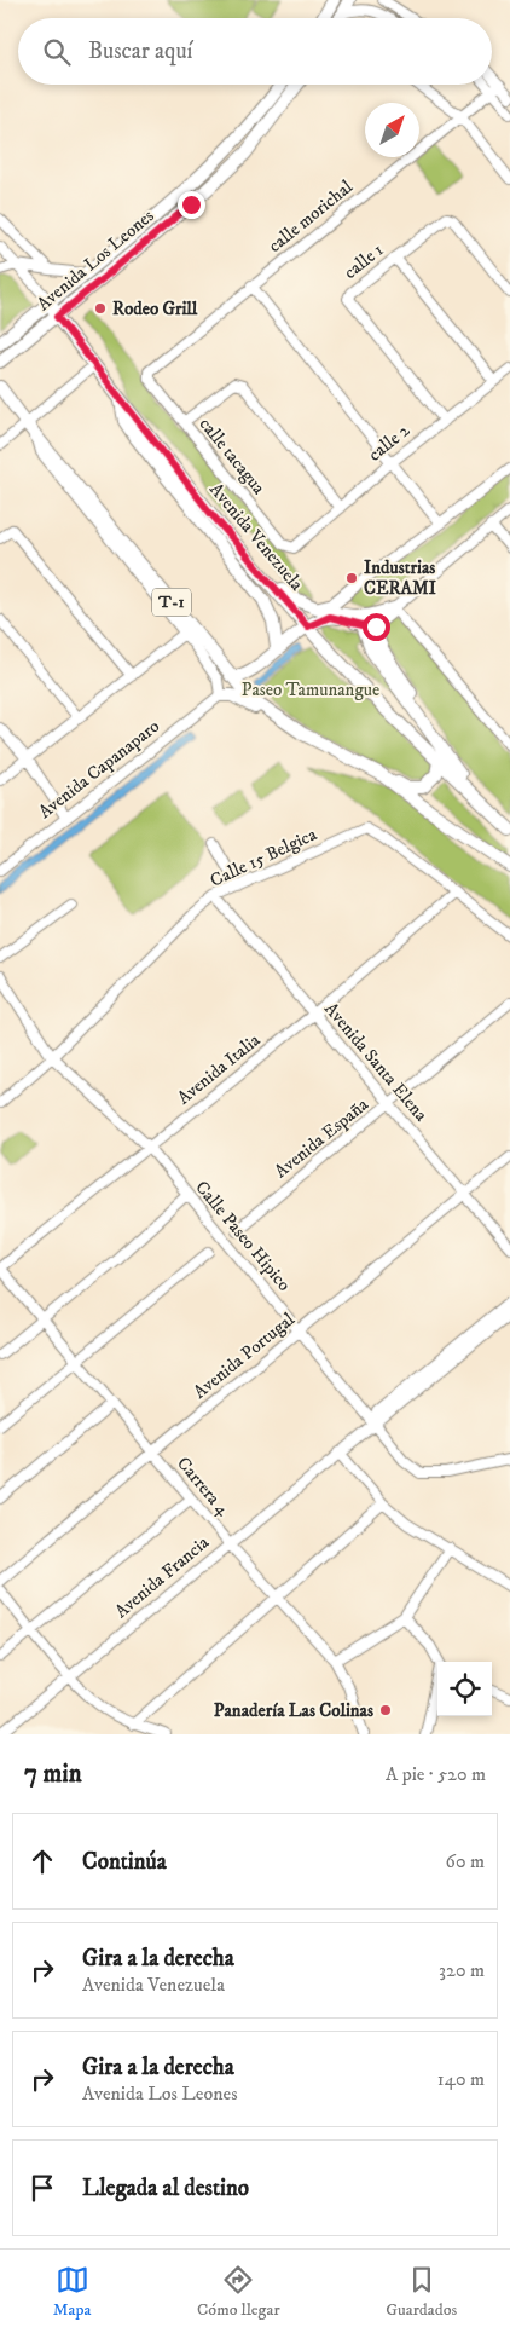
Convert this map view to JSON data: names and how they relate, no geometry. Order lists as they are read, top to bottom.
{
  "streets": {
    "main road": ["Avenida Los Leones", "Avenida Venezuela", "T-1"],
    "street": [
      "calle morichal",
      "calle 1",
      "calle 2",
      "calle tacagua",
      "Avenida Capanaparo",
      "Calle 15 Belgica",
      "Avenida Santa Elena",
      "Avenida Italia",
      "Avenida España",
      "Calle Paseo Hipico",
      "Avenida Portugal",
      "Carrera 4",
      "Avenida Francia"
    ]
  },
  "crossings": [
    ["calle morichal", "calle tacagua"],
    ["Avenida Los Leones", "Avenida Venezuela"],
    ["calle 1", "calle 2"],
    ["calle 2", "calle tacagua"],
    ["Calle 15 Belgica", "Avenida Santa Elena"],
    ["Calle 15 Belgica", "Avenida Italia"],
    ["Calle 15 Belgica", "Calle Paseo Hipico"],
    ["Avenida Santa Elena", "Avenida Italia"],
    ["Avenida Santa Elena", "Avenida España"],
    ["Avenida Santa Elena", "Avenida Portugal"],
    ["Avenida Italia", "Calle Paseo Hipico"],
    ["Avenida Italia", "Carrera 4"],
    ["Calle Paseo Hipico", "Avenida Portugal"],
    ["Calle Paseo Hipico", "Avenida Francia"],
    ["Avenida Portugal", "Carrera 4"],
    ["Carrera 4", "Avenida Francia"]
  ],
  "parks": ["Paseo Tamunangue"],
  "places": ["Rodeo Grill", "Industrias CERAMI", "Panadería Las Colinas"],
  "north": "top right",
  "page": {
    "search": "Buscar aquí",
    "heading": ["7 min", "A pie · 520 m"],
    "list": [
      ["Continúa", "60 m"],
      ["Gira a la derecha", "Avenida Venezuela", "320 m"],
      ["Gira a la derecha", "Avenida Los Leones", "140 m"],
      "Llegada al destino"
    ],
    "nav": ["Mapa", "Cómo llegar", "Guardados"]
  }
}
